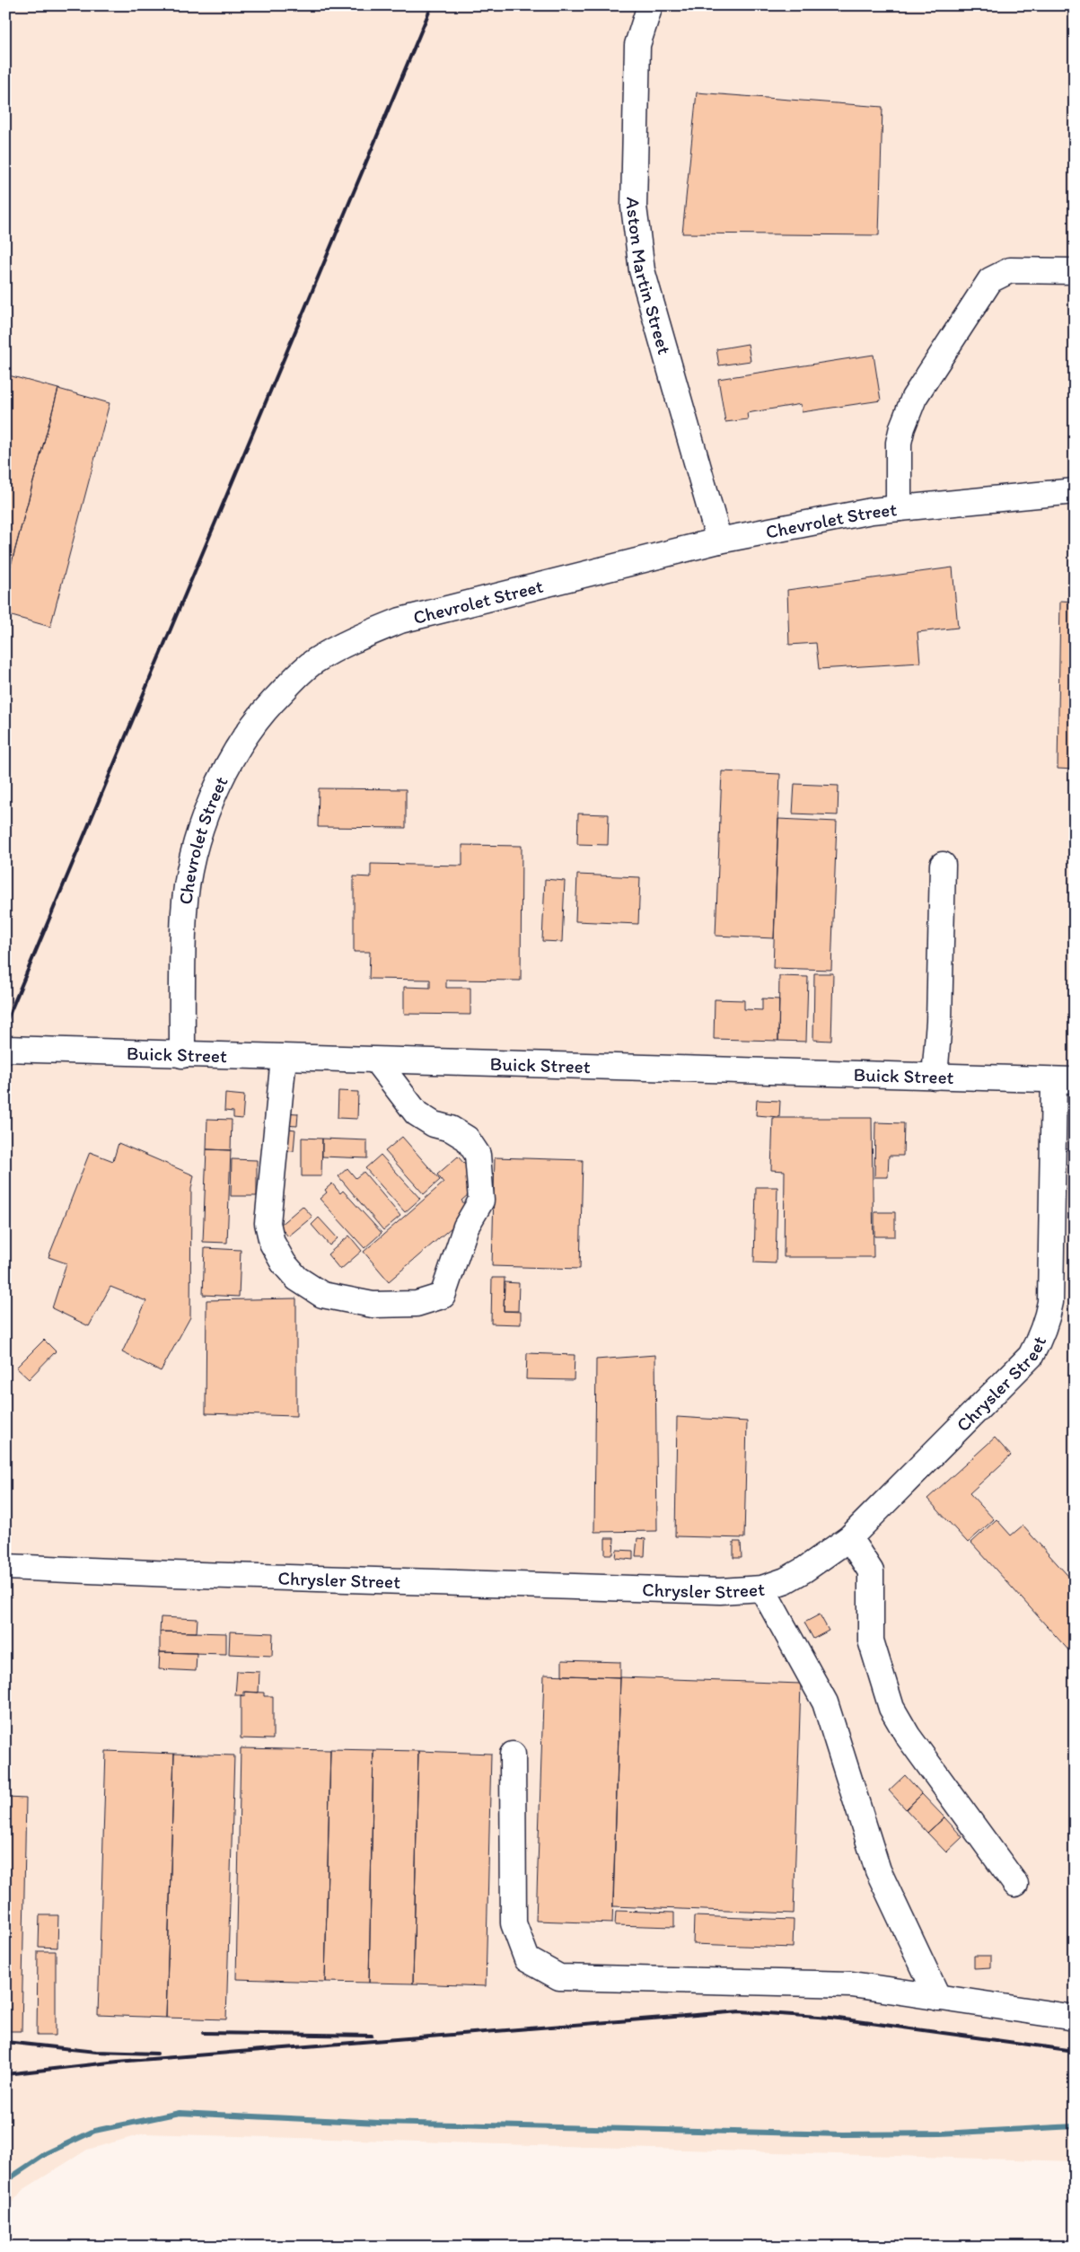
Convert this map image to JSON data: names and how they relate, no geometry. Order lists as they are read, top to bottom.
{
  "streets": {
    "lane": [
      "Aston Martin Street",
      "Chevrolet Street",
      "Buick Street",
      "Chrysler Street"
    ]
  },
  "crossings": [
    ["Aston Martin Street", "Chevrolet Street"],
    ["Chevrolet Street", "Buick Street"],
    ["Buick Street", "Chrysler Street"]
  ]
}
